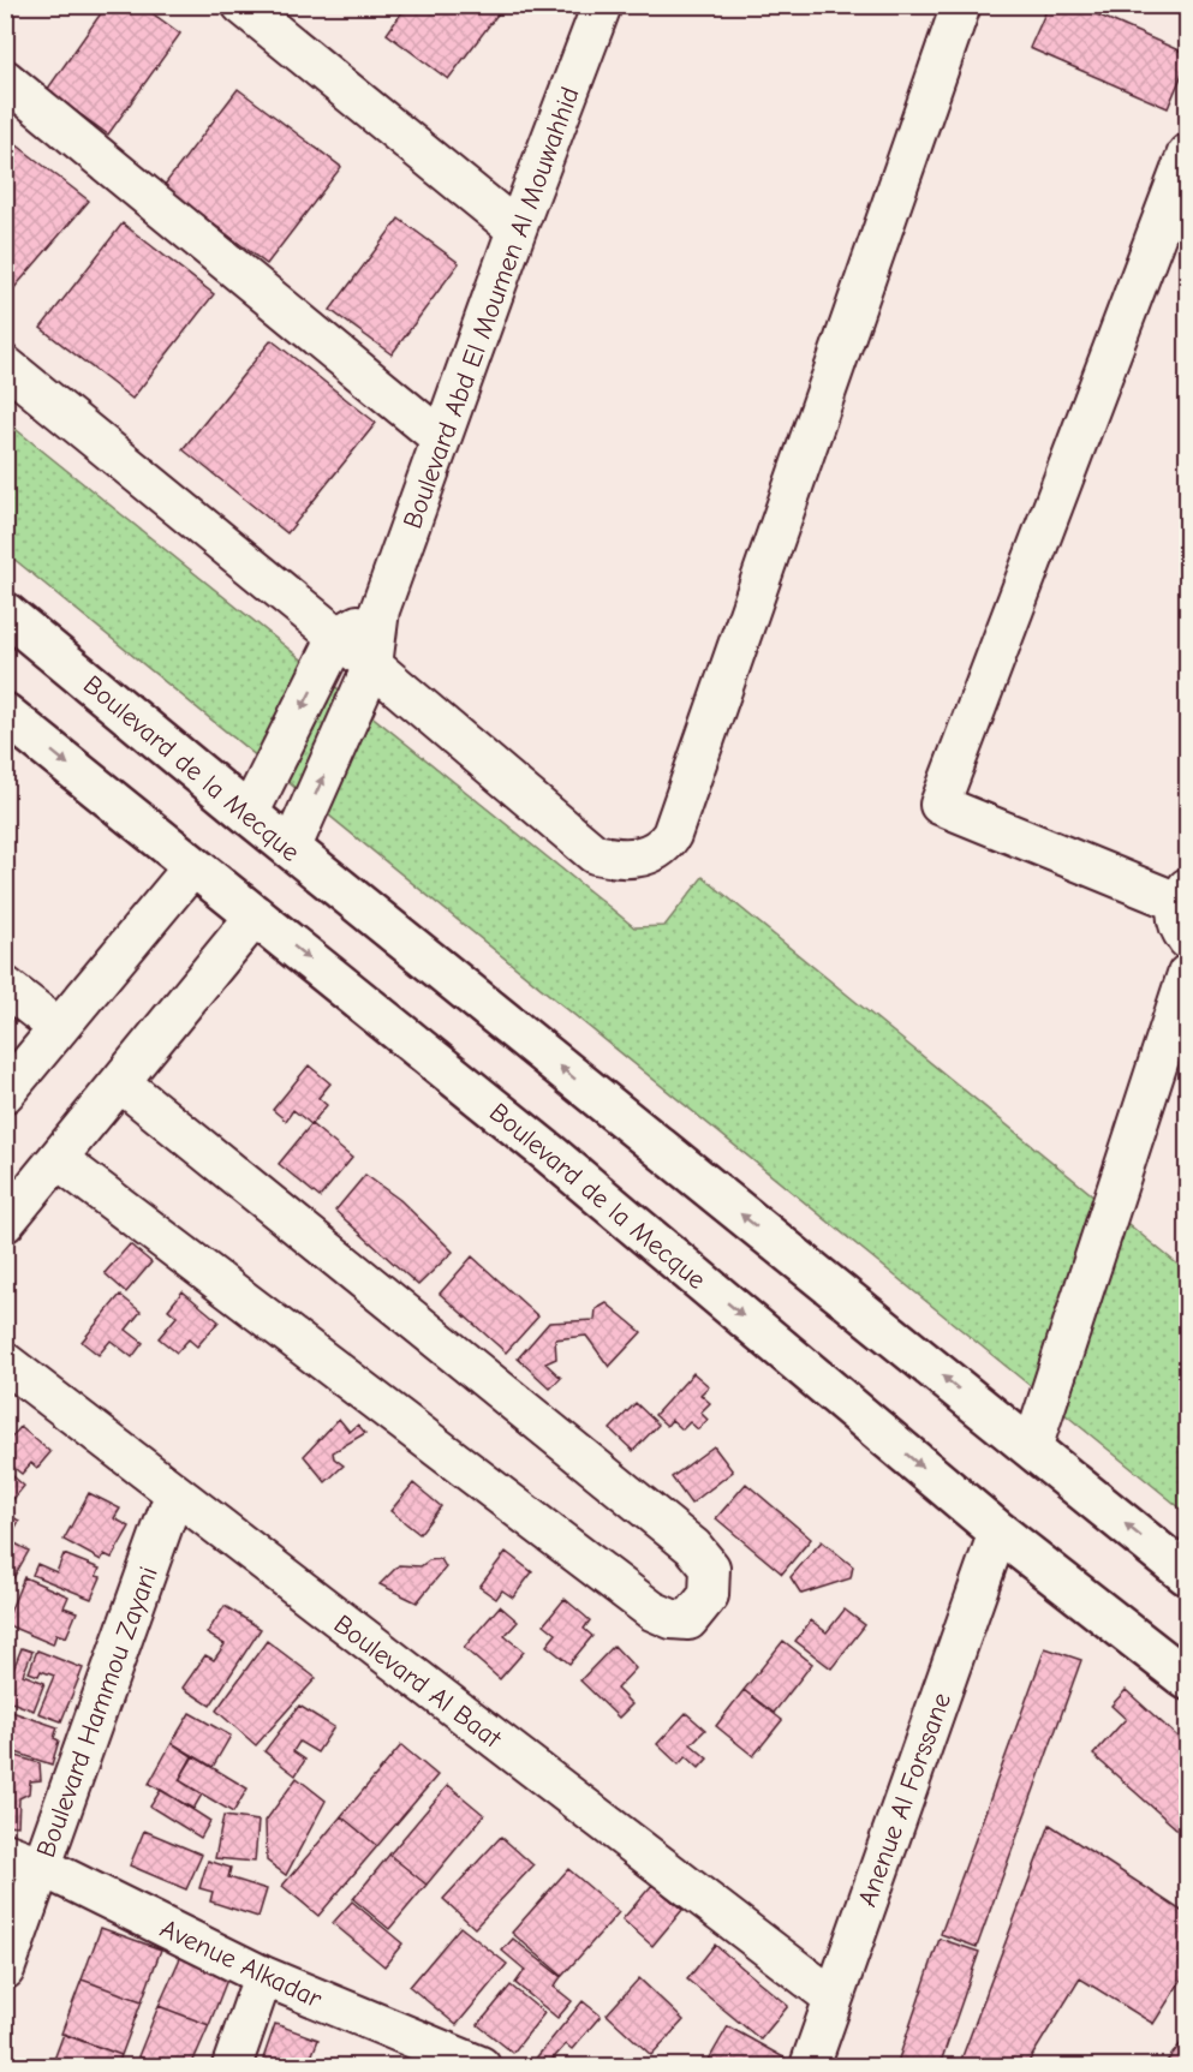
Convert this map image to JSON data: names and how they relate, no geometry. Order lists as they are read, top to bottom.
{
  "streets": {
    "main road": ["Boulevard de la Mecque"],
    "street": [
      "Boulevard Abd El Moumen Al Mouwahhid",
      "Boulevard Al Baat",
      "Boulevard Hammou Zayani",
      "Anenue Al Forssane",
      "Avenue Alkadar"
    ]
  },
  "crossings": [
    ["Boulevard Abd El Moumen Al Mouwahhid", "Boulevard de la Mecque"],
    ["Boulevard de la Mecque", "Anenue Al Forssane"],
    ["Boulevard Al Baat", "Boulevard Hammou Zayani"],
    ["Boulevard Al Baat", "Anenue Al Forssane"],
    ["Boulevard Hammou Zayani", "Avenue Alkadar"]
  ]
}
